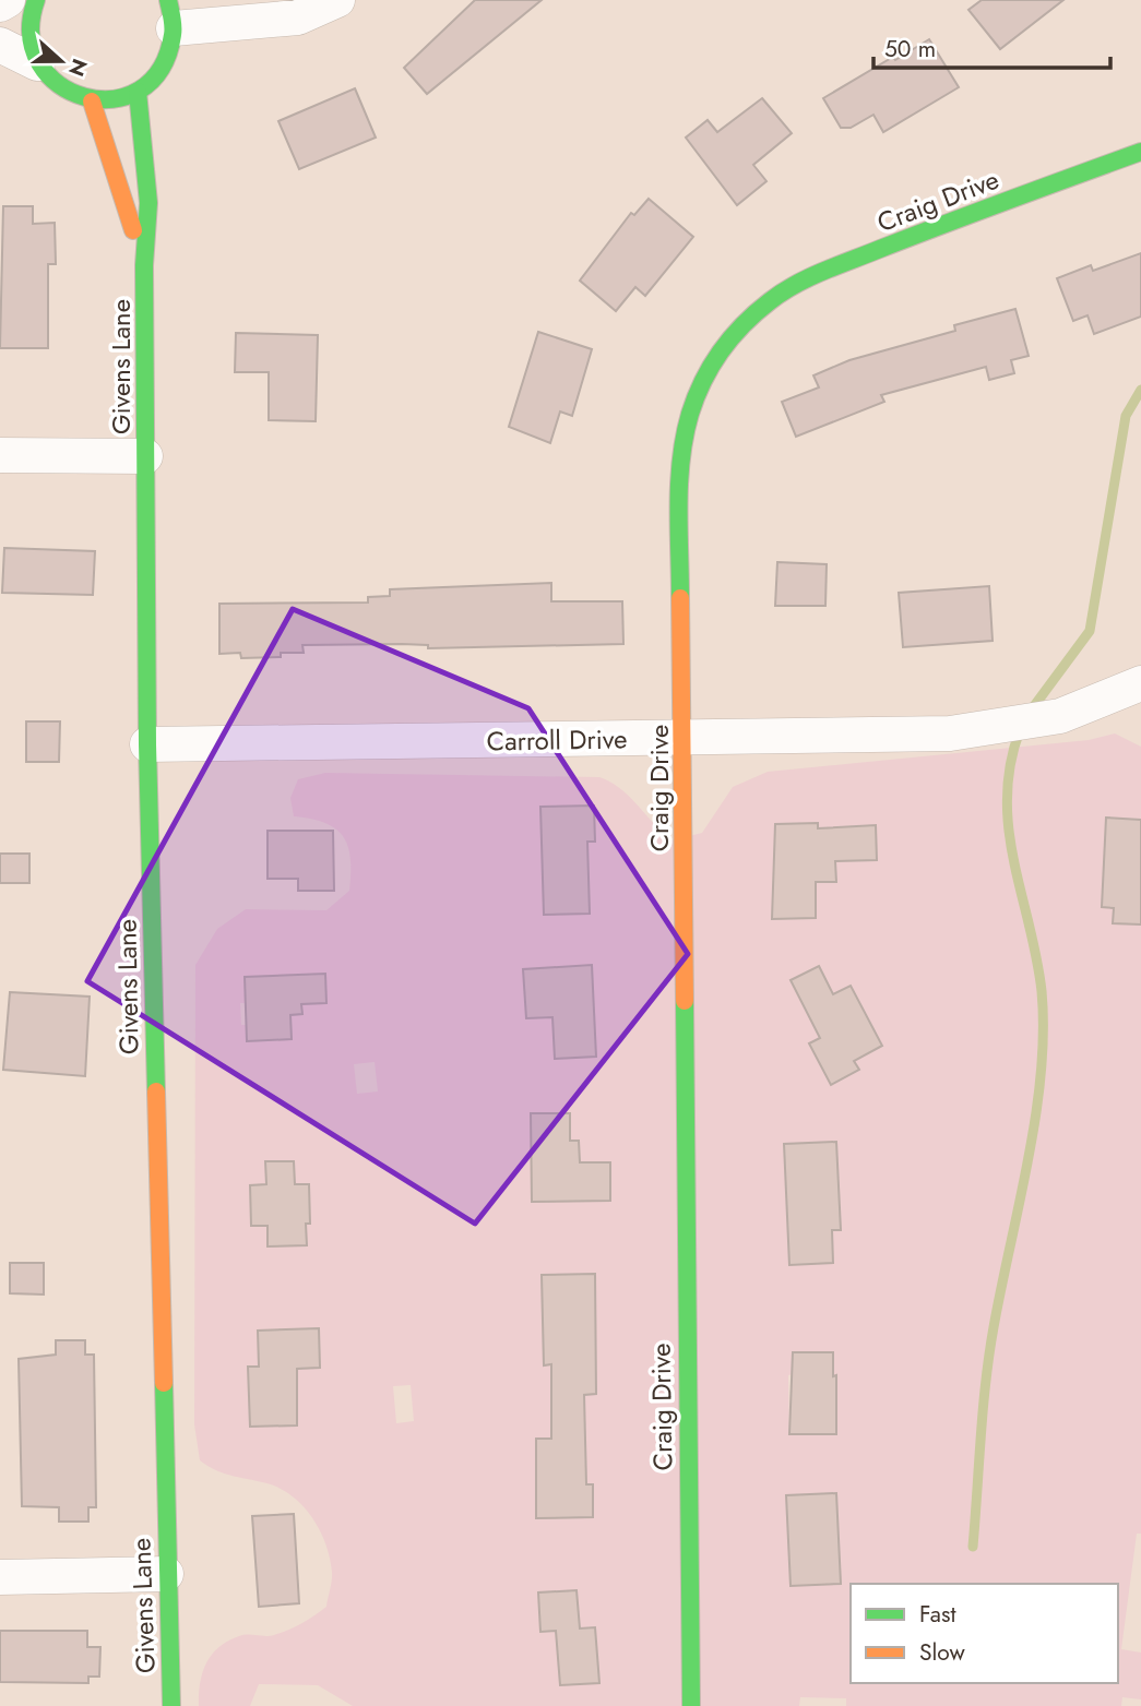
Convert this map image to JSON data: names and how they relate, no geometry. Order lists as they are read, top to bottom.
{
  "streets": {
    "street": ["Craig Drive", "Givens Lane", "Carroll Drive"]
  },
  "crossings": [
    ["Craig Drive", "Carroll Drive"],
    ["Givens Lane", "Carroll Drive"]
  ],
  "legend": ["Fast", "Slow"],
  "scale_bar": "50 m",
  "north": "right"
}
